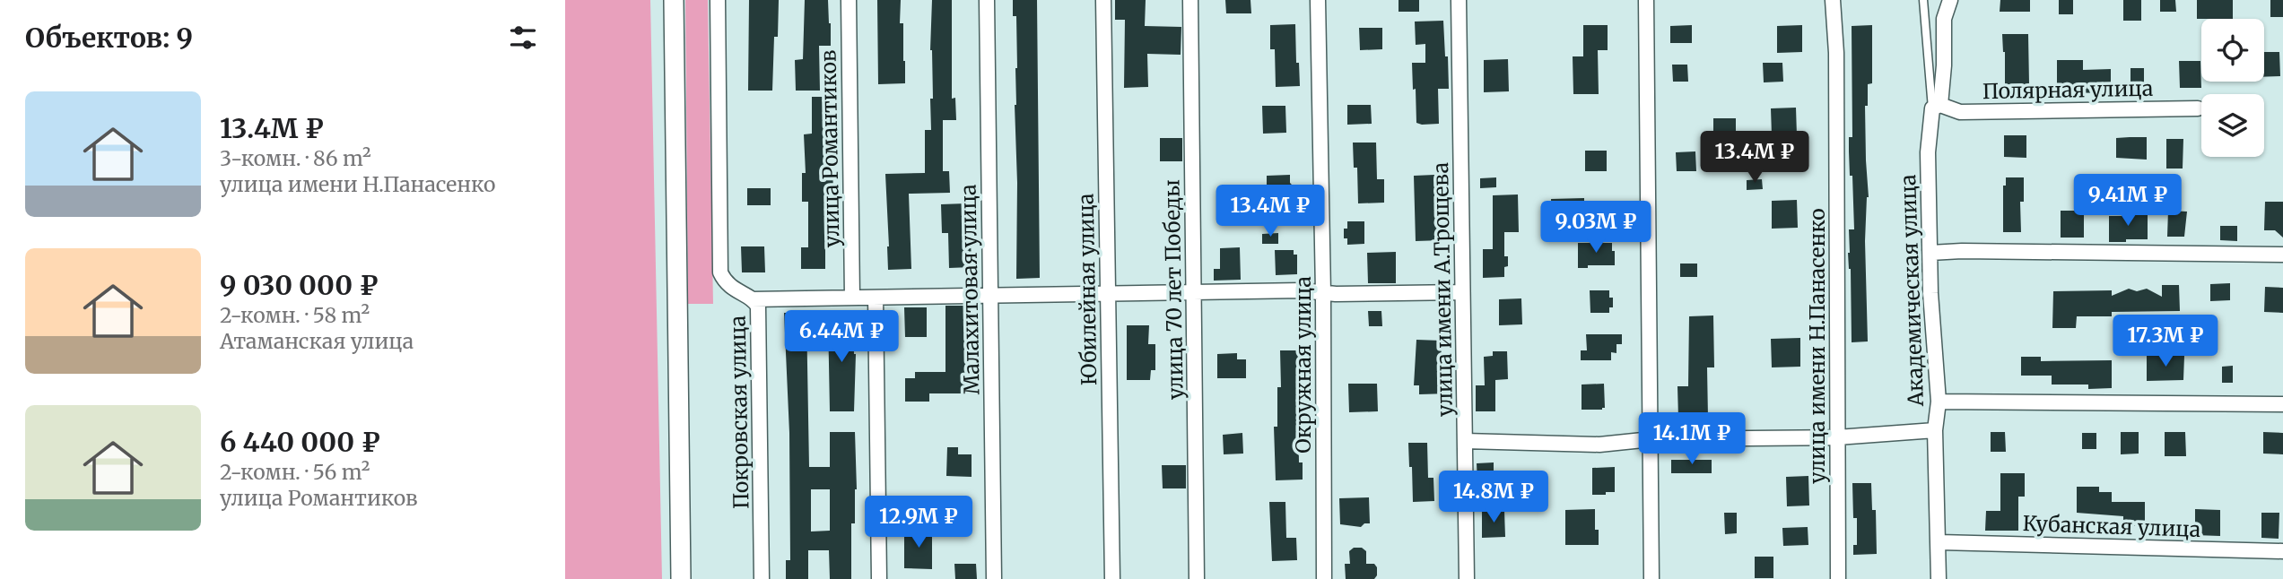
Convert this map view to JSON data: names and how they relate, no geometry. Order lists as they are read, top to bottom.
{
  "streets": {
    "street": [
      "Полярная улица",
      "улица Романтиков",
      "Малахитовая улица",
      "Юбилейная улица",
      "улица 70 лет Победы",
      "улица имени А.Трощева",
      "Академическая улица",
      "улица имени Н.Панасенко",
      "Окружная улица",
      "Покровская улица",
      "Кубанская улица"
    ]
  },
  "crossings": [
    ["Полярная улица", "Академическая улица"],
    ["Академическая улица", "Кубанская улица"]
  ],
  "page": {
    "heading": "Объектов: 9",
    "list": [
      {
        "name": "13.4M ₽",
        "note": "3-комн. · 86 m² · улица имени Н.Панасенко"
      },
      {
        "name": "9 030 000 ₽",
        "note": "2-комн. · 58 m² · Атаманская улица"
      },
      {
        "name": "6 440 000 ₽",
        "note": "2-комн. · 56 m² · улица Романтиков"
      }
    ],
    "price": [
      "13.4M ₽",
      "9.41M ₽",
      "13.4M ₽",
      "9.03M ₽",
      "6.44M ₽",
      "17.3M ₽",
      "14.1M ₽",
      "14.8M ₽",
      "12.9M ₽"
    ]
  }
}
